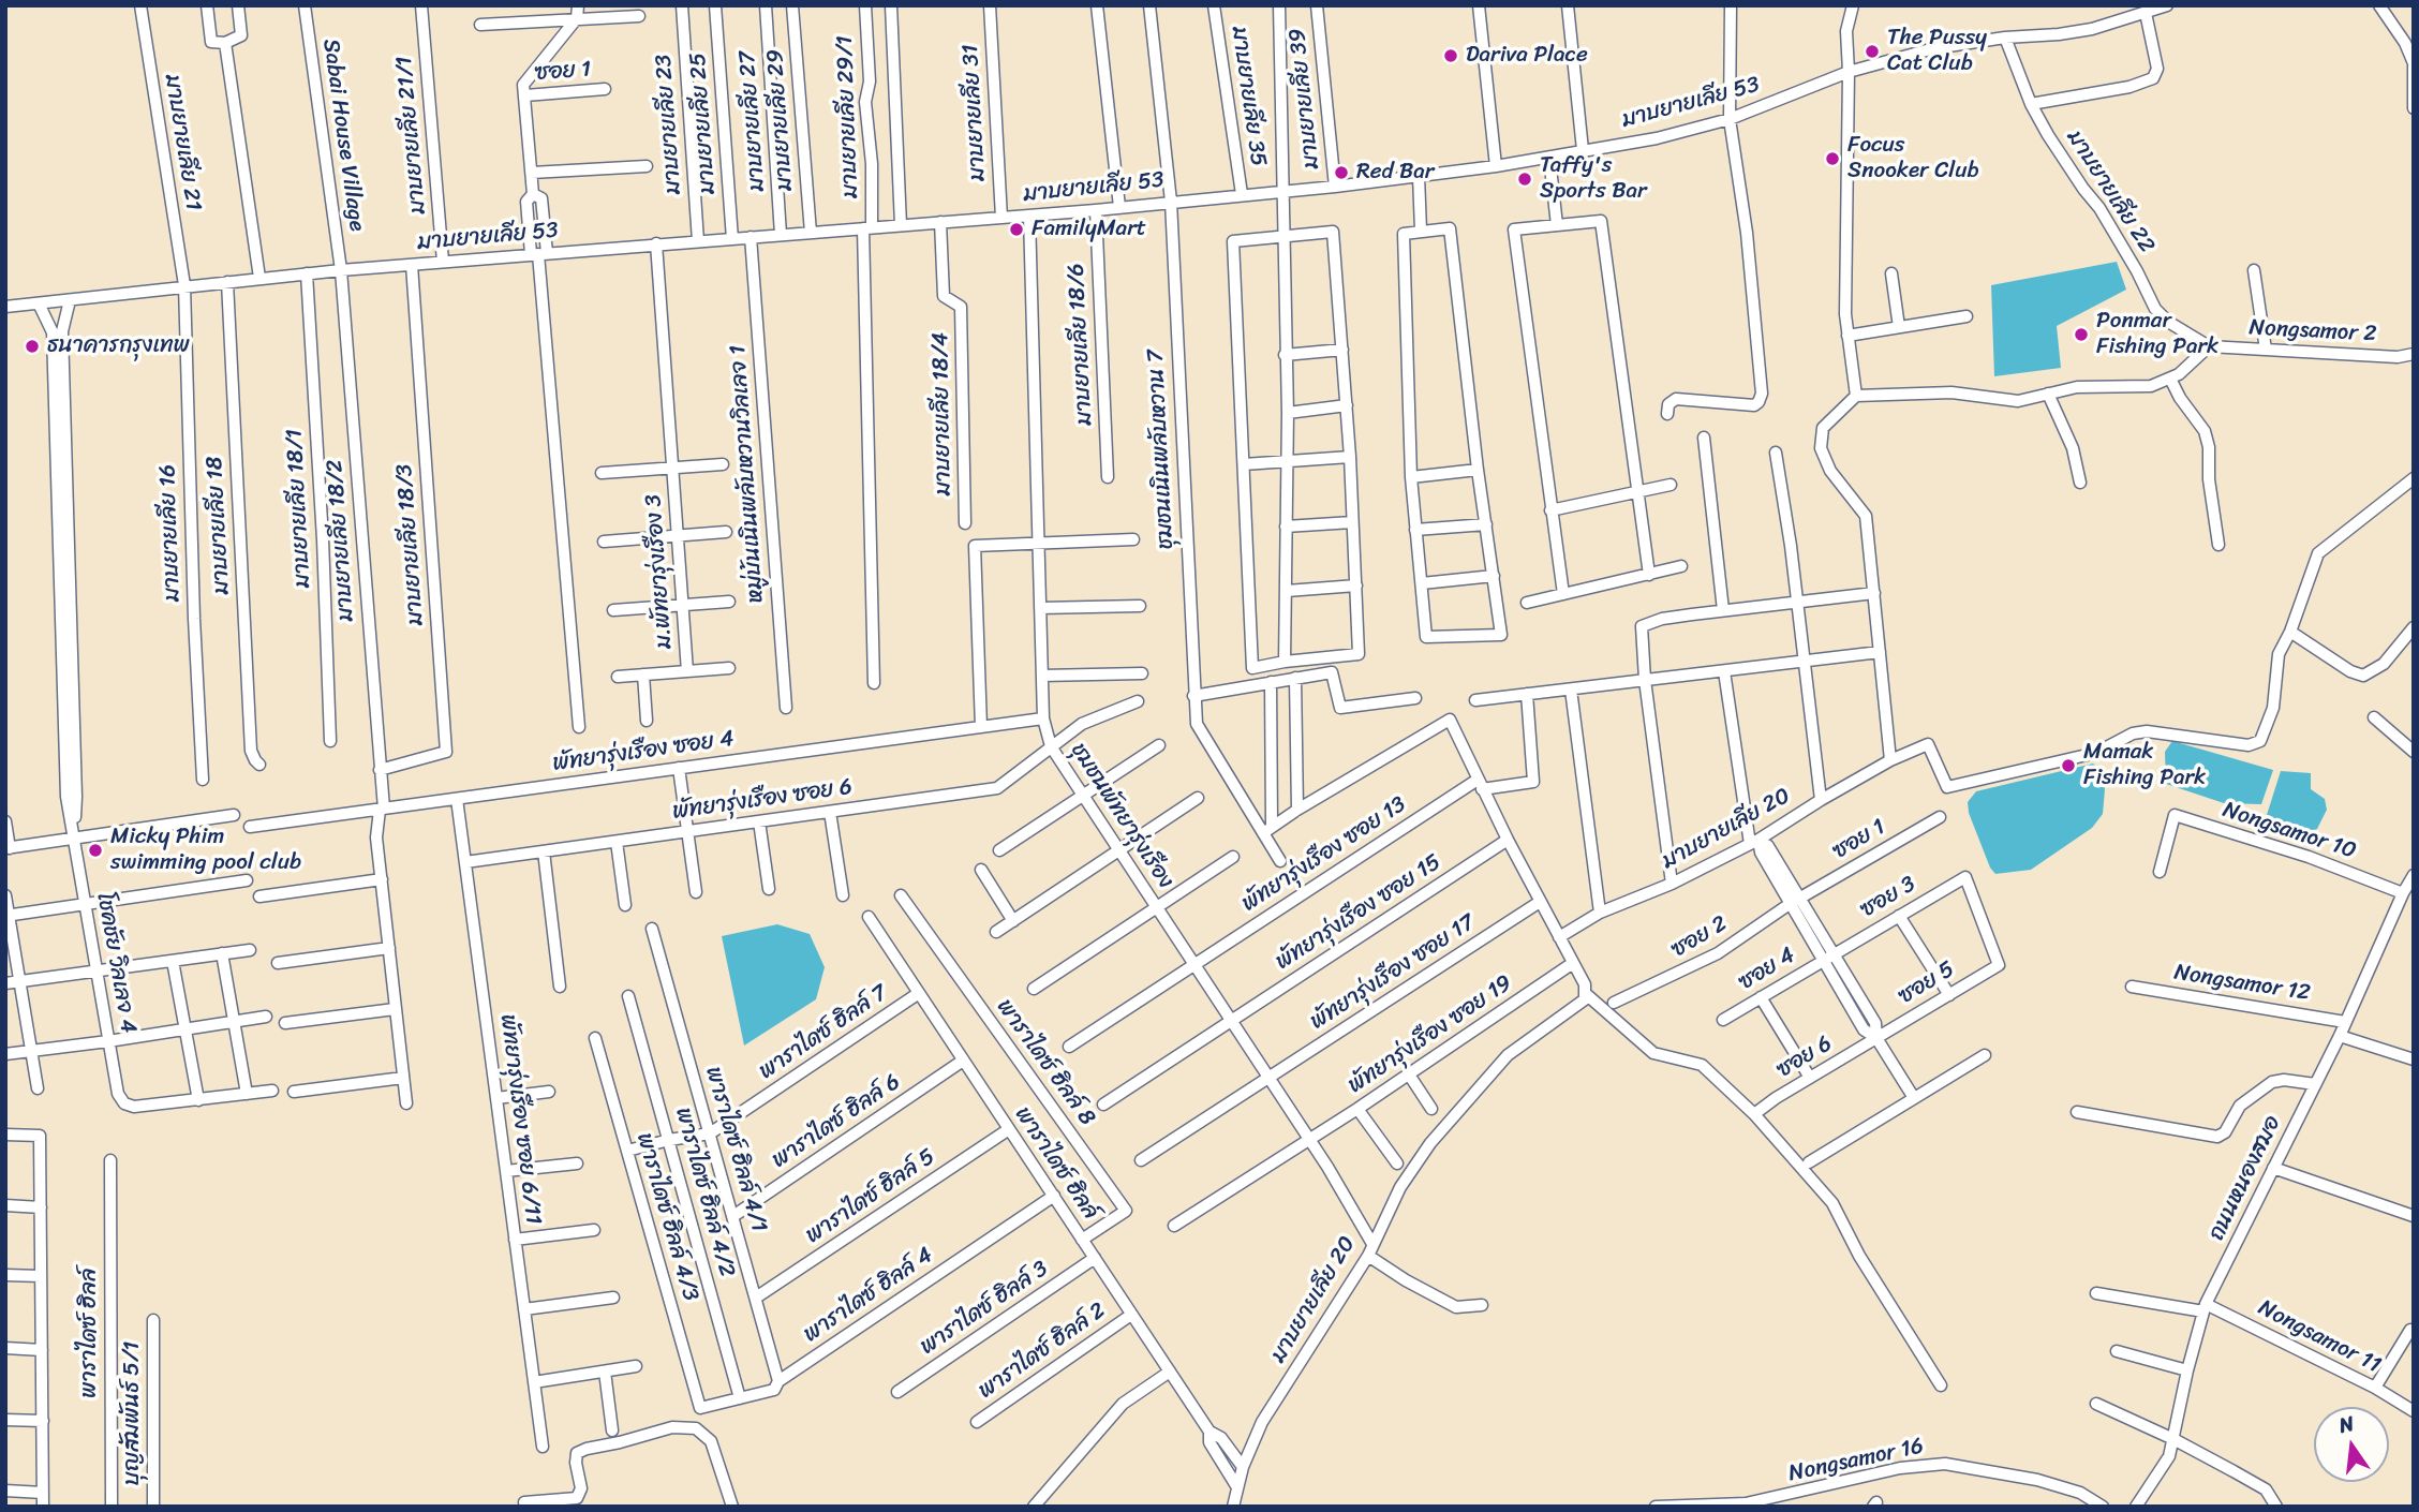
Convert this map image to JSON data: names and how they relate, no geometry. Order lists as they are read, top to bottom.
{
  "streets": {
    "street": [
      "ซอย 1",
      "มาบยายเลีย 35",
      "มาบยายเลีย 39",
      "มาบยายเลีย 53",
      "มาบยายเลีย 31",
      "มาบยายเลีย 29/1",
      "มาบยายเลีย 29",
      "มาบยายเลีย 27",
      "มาบยายเลีย 25",
      "มาบยายเลีย 23",
      "Sabai House Village",
      "มาบยายเลีย 21/1",
      "มาบยายเลีย 21",
      "มาบยายเลีย 22",
      "Nongsamor 2",
      "มาบยายเลีย 18/6",
      "มาบยายเลีย 18/4",
      "ชุมชนเนินพลับหวาน 7",
      "หมู่บ้นเนินพลับหวานวิลเลจ 1",
      "มาบยายเลีย 18/1",
      "มาบยายเลีย 18",
      "มาบยายเลีย 16",
      "มาบยายเลีย 18/2",
      "มาบยายเลีย 18/3",
      "ม.พัทยารุ่งเรือง 3",
      "พัทยารุ่งเรือง ซอย 4",
      "พัทยารุ่งเรือง ซอย 6",
      "ชุมชนพัทยารุ่งเรือง",
      "มาบยายเลีย 20",
      "Nongsamor 10",
      "พัทยารุ่งเรือง ซอย 13",
      "ซอย 3",
      "พัทยารุ่งเรือง ซอย 15",
      "ซอย 2",
      "โชคชัย วิลเลจ 4",
      "ซอย 4",
      "พัทยารุ่งเรือง ซอย 17",
      "ซอย 5",
      "Nongsamor 12",
      "พาราไดซ์ ฮิลล์ 7",
      "พัทยารุ่งเรือง ซอย 19",
      "ซอย 6",
      "พาราไดซ์ ฮิลล์ 8",
      "พัทยารุ่งเรือง ซอย 6/11",
      "พาราไดซ์ ฮิลล์ 6",
      "พาราไดซ์ ฮิลล์ 4/1",
      "พาราไดซ์ ฮิลล์",
      "ถนนหนองสมอ",
      "พาราไดซ์ ฮิลล์ 4/2",
      "พาราไดซ์ ฮิลล์ 5",
      "พาราไดซ์ ฮิลล์ 4/3",
      "พาราไดซ์ ฮิลล์ 4",
      "พาราไดซ์ ฮิลล์ 3",
      "Nongsamor 11",
      "พาราไดซ์ ฮิลล์ 2",
      "บุญสัมพันธ์ 5/1",
      "Nongsamor 16"
    ]
  },
  "crossings": [
    ["ซอย 1", "ซอย 2"],
    ["มาบยายเลีย 35", "มาบยายเลีย 53"],
    ["มาบยายเลีย 39", "มาบยายเลีย 53"],
    ["มาบยายเลีย 53", "มาบยายเลีย 31"],
    ["มาบยายเลีย 53", "มาบยายเลีย 29/1"],
    ["มาบยายเลีย 53", "มาบยายเลีย 29"],
    ["มาบยายเลีย 53", "มาบยายเลีย 27"],
    ["มาบยายเลีย 53", "มาบยายเลีย 25"],
    ["มาบยายเลีย 53", "มาบยายเลีย 23"],
    ["มาบยายเลีย 53", "Sabai House Village"],
    ["มาบยายเลีย 53", "มาบยายเลีย 21/1"],
    ["มาบยายเลีย 53", "มาบยายเลีย 21"],
    ["มาบยายเลีย 53", "มาบยายเลีย 22"],
    ["มาบยายเลีย 53", "มาบยายเลีย 18/6"],
    ["มาบยายเลีย 53", "มาบยายเลีย 18/4"],
    ["มาบยายเลีย 53", "ชุมชนเนินพลับหวาน 7"],
    ["มาบยายเลีย 53", "หมู่บ้นเนินพลับหวานวิลเลจ 1"],
    ["มาบยายเลีย 53", "มาบยายเลีย 18/1"],
    ["มาบยายเลีย 53", "มาบยายเลีย 18"],
    ["มาบยายเลีย 53", "มาบยายเลีย 16"],
    ["มาบยายเลีย 53", "มาบยายเลีย 18/2"],
    ["มาบยายเลีย 53", "มาบยายเลีย 18/3"],
    ["มาบยายเลีย 53", "ม.พัทยารุ่งเรือง 3"],
    ["มาบยายเลีย 53", "ชุมชนพัทยารุ่งเรือง"],
    ["มาบยายเลีย 53", "โชคชัย วิลเลจ 4"],
    ["Sabai House Village", "มาบยายเลีย 18/2"],
    ["มาบยายเลีย 21", "มาบยายเลีย 16"],
    ["มาบยายเลีย 22", "Nongsamor 2"],
    ["มาบยายเลีย 18/2", "มาบยายเลีย 18/3"],
    ["มาบยายเลีย 18/2", "พัทยารุ่งเรือง ซอย 4"],
    ["พัทยารุ่งเรือง ซอย 4", "ชุมชนพัทยารุ่งเรือง"],
    ["พัทยารุ่งเรือง ซอย 4", "พัทยารุ่งเรือง ซอย 6/11"],
    ["พัทยารุ่งเรือง ซอย 6", "ชุมชนพัทยารุ่งเรือง"],
    ["พัทยารุ่งเรือง ซอย 6", "พัทยารุ่งเรือง ซอย 6/11"],
    ["ชุมชนพัทยารุ่งเรือง", "มาบยายเลีย 20"],
    ["ชุมชนพัทยารุ่งเรือง", "พัทยารุ่งเรือง ซอย 13"],
    ["ชุมชนพัทยารุ่งเรือง", "พัทยารุ่งเรือง ซอย 15"],
    ["ชุมชนพัทยารุ่งเรือง", "พัทยารุ่งเรือง ซอย 17"],
    ["ชุมชนพัทยารุ่งเรือง", "พัทยารุ่งเรือง ซอย 19"],
    ["มาบยายเลีย 20", "พาราไดซ์ ฮิลล์"],
    ["Nongsamor 10", "ถนนหนองสมอ"],
    ["ซอย 3", "ซอย 4"],
    ["ซอย 3", "ซอย 5"],
    ["ซอย 5", "ซอย 6"],
    ["Nongsamor 12", "ถนนหนองสมอ"],
    ["พาราไดซ์ ฮิลล์ 7", "พาราไดซ์ ฮิลล์ 4/1"],
    ["พาราไดซ์ ฮิลล์ 7", "พาราไดซ์ ฮิลล์"],
    ["พาราไดซ์ ฮิลล์ 7", "พาราไดซ์ ฮิลล์ 4/2"],
    ["พาราไดซ์ ฮิลล์ 7", "พาราไดซ์ ฮิลล์ 4/3"],
    ["พาราไดซ์ ฮิลล์ 8", "พาราไดซ์ ฮิลล์"],
    ["พาราไดซ์ ฮิลล์ 6", "พาราไดซ์ ฮิลล์ 4/1"],
    ["พาราไดซ์ ฮิลล์ 6", "พาราไดซ์ ฮิลล์"],
    ["พาราไดซ์ ฮิลล์ 4/1", "พาราไดซ์ ฮิลล์ 5"],
    ["พาราไดซ์ ฮิลล์ 4/1", "พาราไดซ์ ฮิลล์ 4"],
    ["พาราไดซ์ ฮิลล์", "พาราไดซ์ ฮิลล์ 5"],
    ["พาราไดซ์ ฮิลล์", "พาราไดซ์ ฮิลล์ 4"],
    ["พาราไดซ์ ฮิลล์", "พาราไดซ์ ฮิลล์ 3"],
    ["พาราไดซ์ ฮิลล์", "พาราไดซ์ ฮิลล์ 2"],
    ["ถนนหนองสมอ", "Nongsamor 11"],
    ["พาราไดซ์ ฮิลล์ 4/2", "พาราไดซ์ ฮิลล์ 4"],
    ["พาราไดซ์ ฮิลล์ 4/3", "พาราไดซ์ ฮิลล์ 4"]
  ],
  "places": [
    "The Pussy Cat Club",
    "Dariva Place",
    "Focus Snooker Club",
    "Red Bar",
    "Taffy's Sports Bar",
    "FamilyMart",
    "Ponmar Fishing Park",
    "ธนาคารกรุงเทพ",
    "Mamak Fishing Park",
    "Micky Phim swimming pool club"
  ],
  "north": "top"
}
